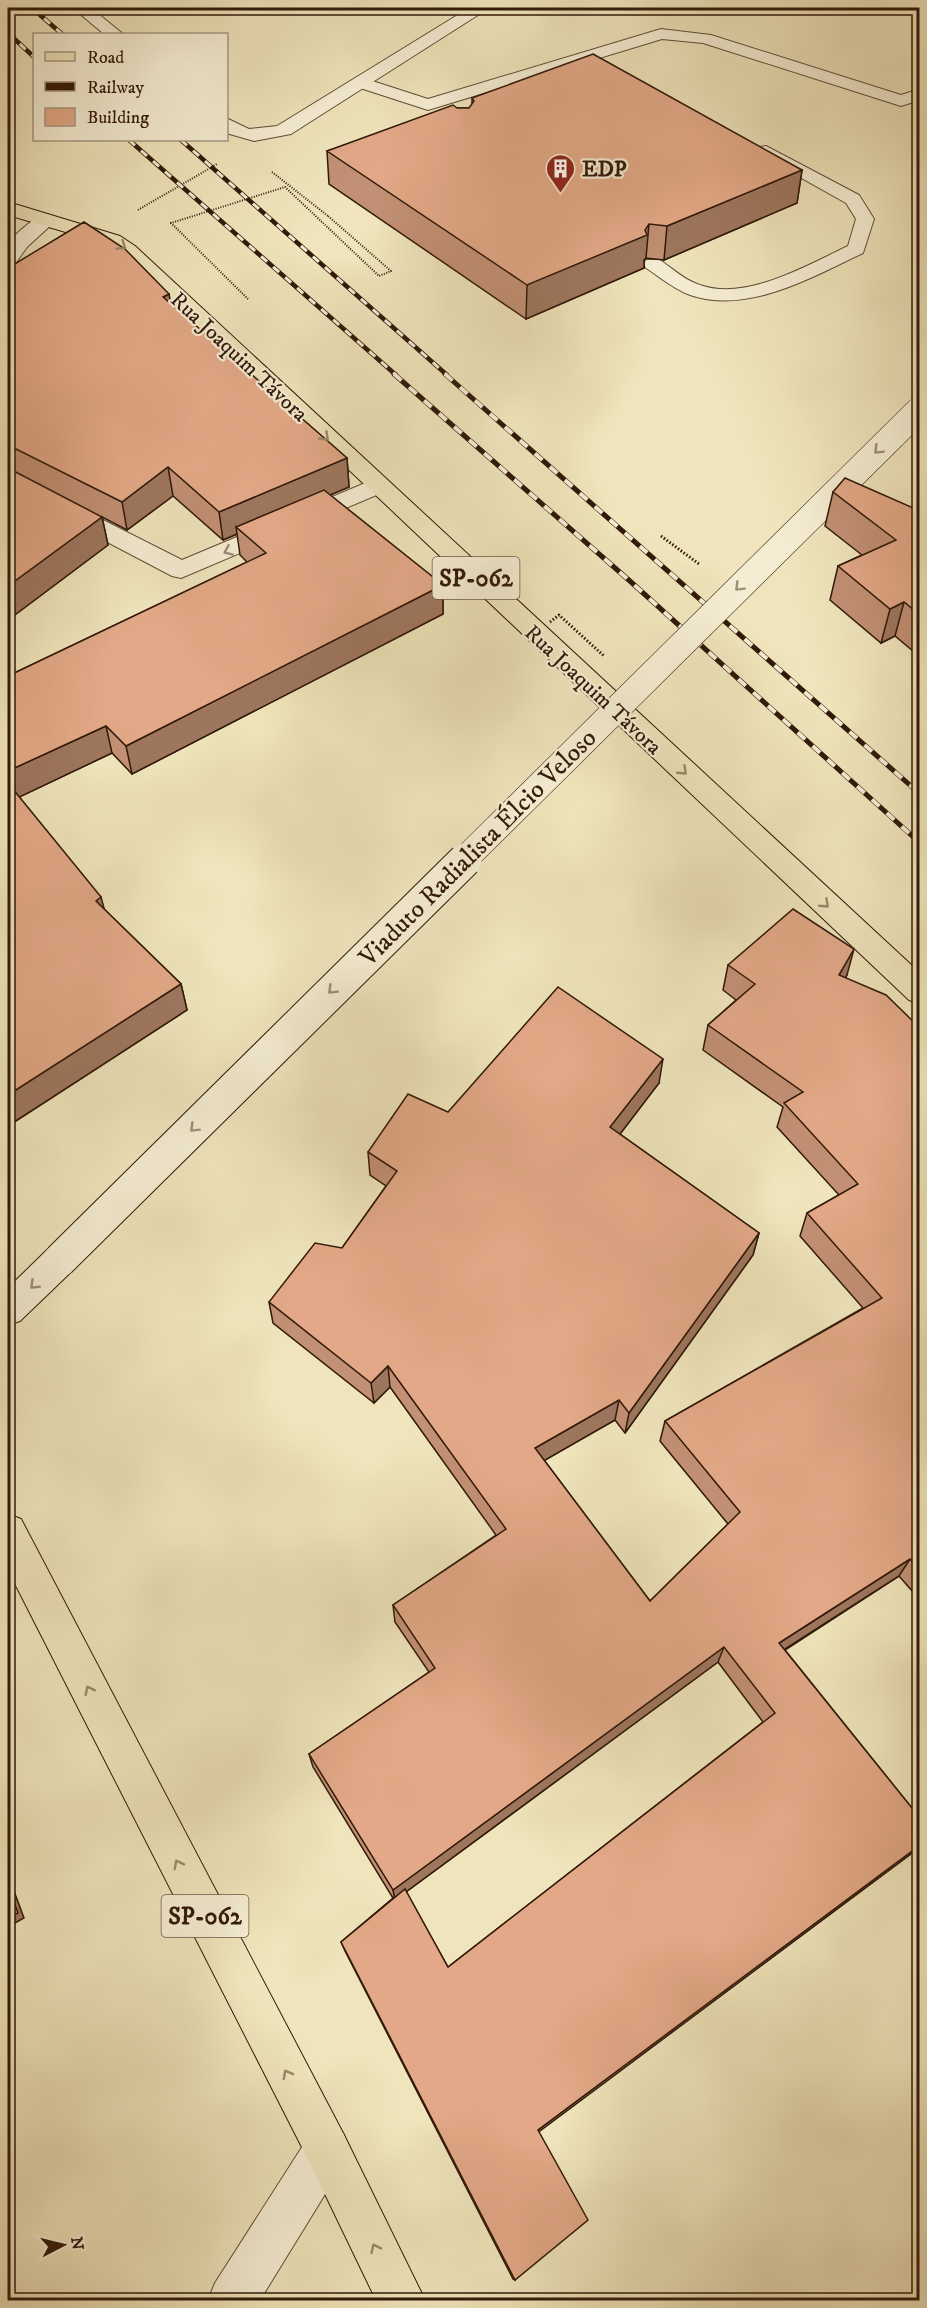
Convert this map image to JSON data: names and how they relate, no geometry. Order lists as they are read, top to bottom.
{
  "streets": {
    "main road": ["Rua Joaquim Távora", "SP-062", "Viaduto Radialista Élcio Veloso"]
  },
  "one_way": ["Rua Joaquim Távora", "Viaduto Radialista Élcio Veloso"],
  "places": {
    "building": ["EDP"]
  },
  "legend": ["Road", "Railway", "Building"],
  "north": "right"
}
